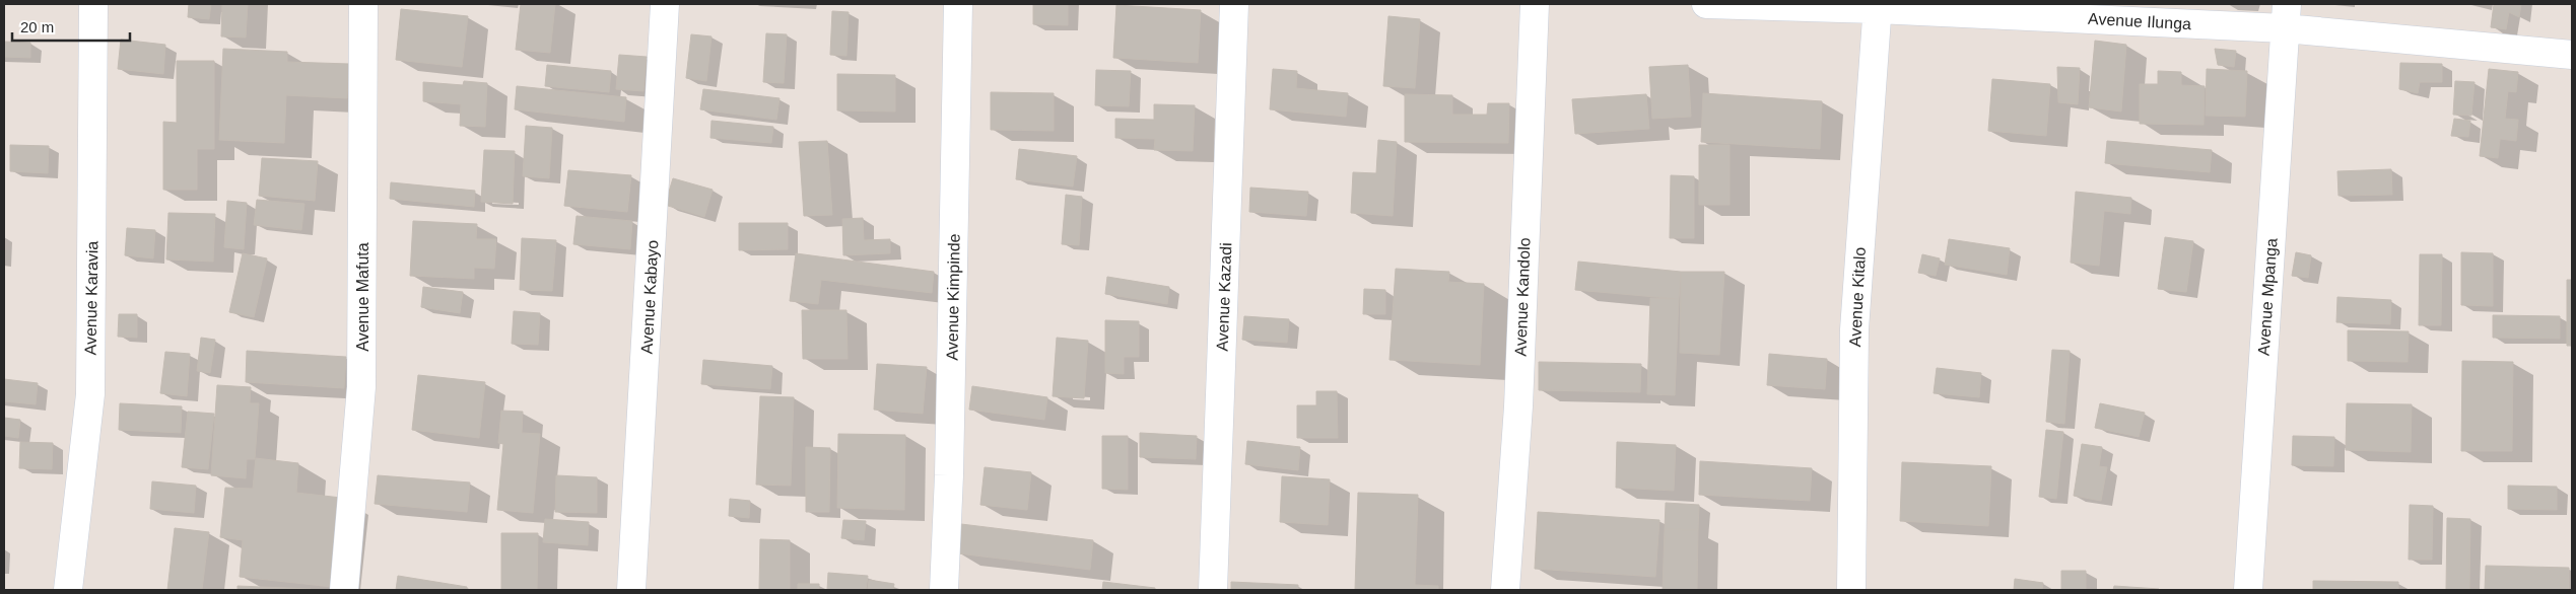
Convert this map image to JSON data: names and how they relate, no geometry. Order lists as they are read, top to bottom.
{
  "streets": {
    "street": [
      "Avenue Ilunga",
      "Avenue Mafuta",
      "Avenue Kabayo",
      "Avenue Kimpinde",
      "Avenue Kazadi",
      "Avenue Kandolo",
      "Avenue Kitalo",
      "Avenue Mpanga",
      "Avenue Karavia"
    ]
  },
  "crossings": [
    ["Avenue Ilunga", "Avenue Kitalo"],
    ["Avenue Ilunga", "Avenue Mpanga"]
  ],
  "scale_bar": "20 m"
}
